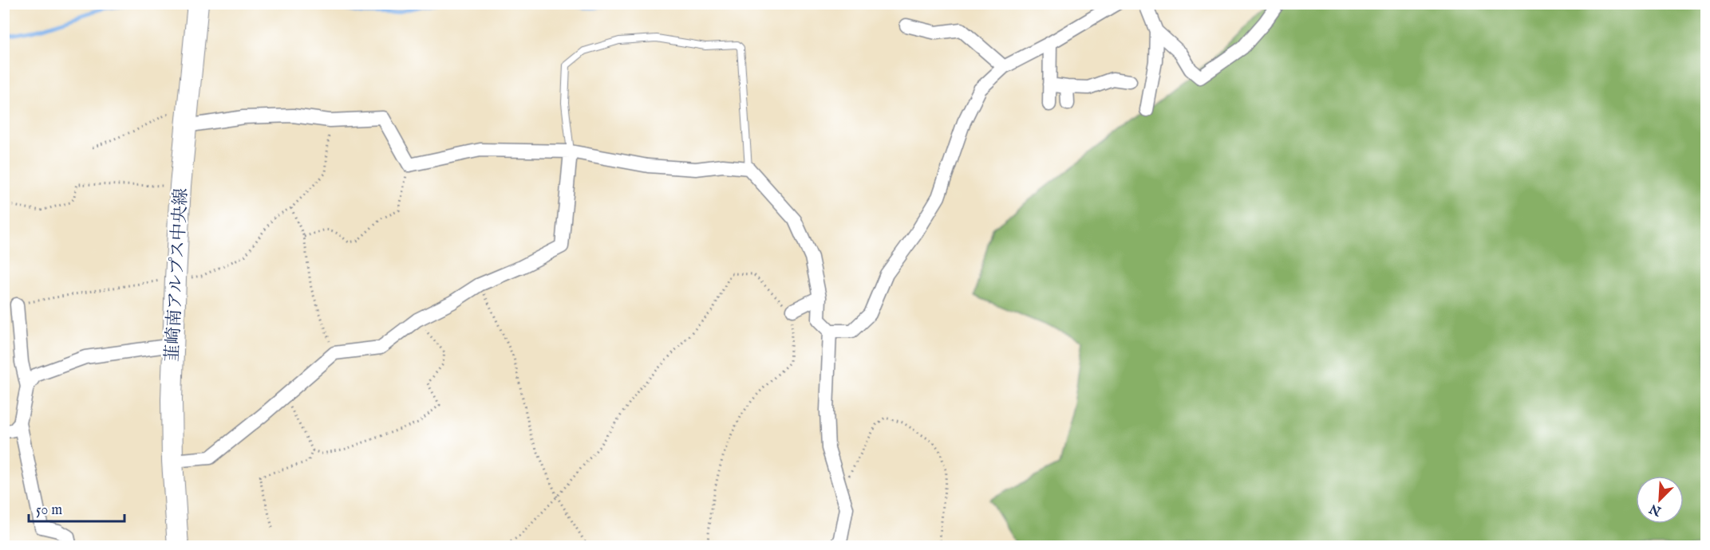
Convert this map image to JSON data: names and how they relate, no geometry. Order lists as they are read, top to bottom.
{
  "streets": {
    "main road": ["韮崎南アルプス中央線"]
  },
  "scale_bar": "50 m",
  "north": "bottom left"
}
